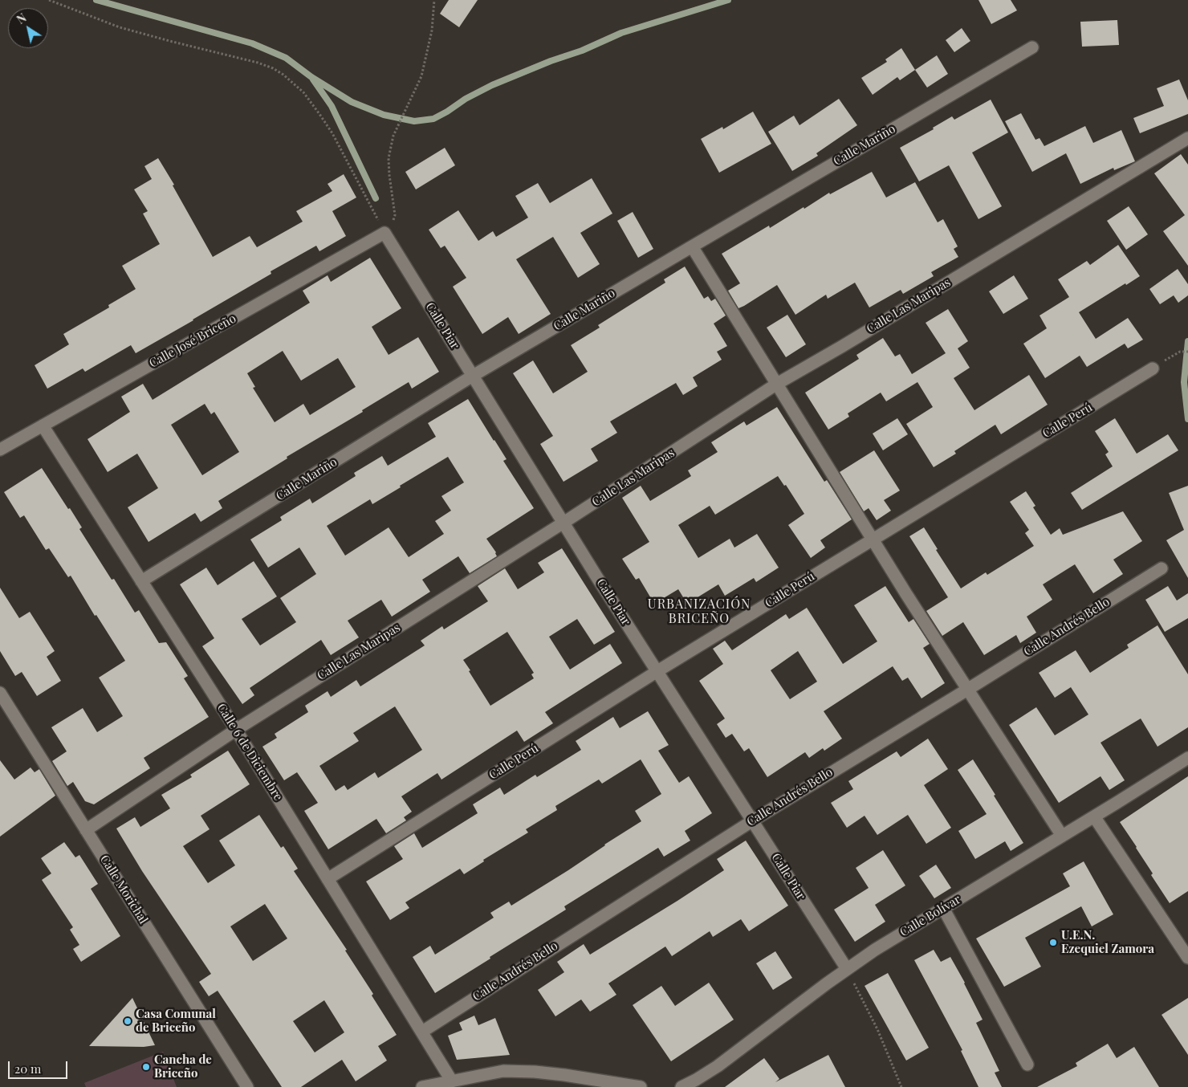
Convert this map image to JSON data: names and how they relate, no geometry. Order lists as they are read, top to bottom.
{
  "streets": {
    "street": [
      "Calle Mariño",
      "Calle Las Maripas",
      "Calle Piar",
      "Calle José Briceño",
      "Calle Perú",
      "Calle Andrés Bello",
      "Calle 6 de Diciembre",
      "Calle Morichal",
      "Calle Bolívar"
    ]
  },
  "crossings": [
    ["Calle Mariño", "Calle Piar"],
    ["Calle Mariño", "Calle 6 de Diciembre"],
    ["Calle Las Maripas", "Calle Piar"],
    ["Calle Las Maripas", "Calle 6 de Diciembre"],
    ["Calle Las Maripas", "Calle Morichal"],
    ["Calle Piar", "Calle José Briceño"],
    ["Calle Piar", "Calle Perú"],
    ["Calle Piar", "Calle Andrés Bello"],
    ["Calle Piar", "Calle Bolívar"],
    ["Calle José Briceño", "Calle 6 de Diciembre"],
    ["Calle Perú", "Calle 6 de Diciembre"],
    ["Calle Andrés Bello", "Calle 6 de Diciembre"]
  ],
  "districts": ["URBANIZACIÓN BRICEÑO"],
  "places": ["U.E.N. Ezequiel Zamora", "Casa Comunal de Briceño", "Cancha de Briceño"],
  "scale_bar": "20 m",
  "north": "top left"
}
